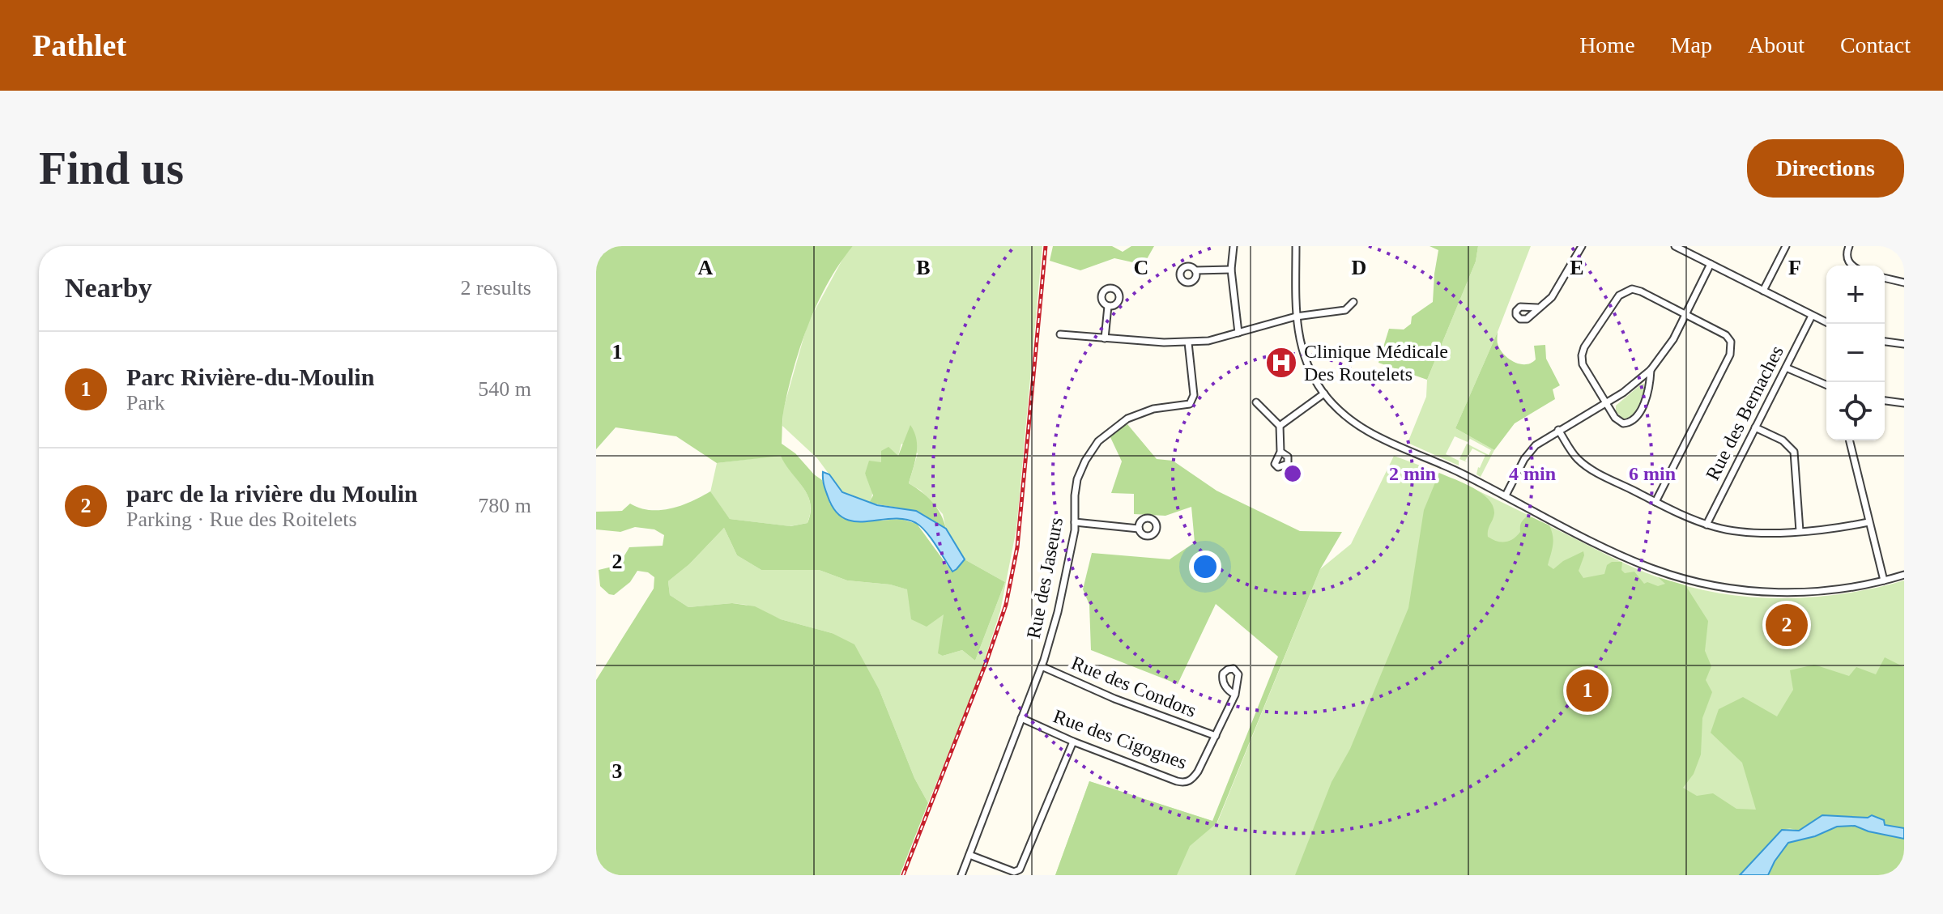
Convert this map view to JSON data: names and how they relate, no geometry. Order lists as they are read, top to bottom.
{
  "streets": {
    "street": [
      "Rue des Bernaches",
      "Rue des Jaseurs",
      "Rue des Condors",
      "Rue des Cigognes"
    ]
  },
  "crossings": [
    ["Rue des Jaseurs", "Rue des Condors"],
    ["Rue des Jaseurs", "Rue des Cigognes"],
    ["Rue des Condors", "Rue des Cigognes"]
  ],
  "places": {
    "hospital": ["Clinique Médicale Des Routelets"]
  },
  "page": {
    "header": "Pathlet",
    "nav": [
      "Home",
      "Map",
      "About",
      "Contact"
    ],
    "buttons": "Directions",
    "title": "Find us",
    "heading": ["Nearby", "2 results"],
    "map_buttons": ["+", "−"],
    "list": [
      {
        "mark": "1",
        "name": "Parc Rivière-du-Moulin",
        "note": "Park",
        "value": "540 m"
      },
      {
        "mark": "2",
        "name": "parc de la rivière du Moulin",
        "note": "Parking · Rue des Roitelets",
        "value": "780 m"
      }
    ],
    "pins": ["2", "1"]
  },
  "grid": {
    "columns": [
      "A",
      "B",
      "C",
      "D",
      "E",
      "F"
    ],
    "rows": ["1", "2", "3"]
  },
  "rings": ["2 min", "4 min", "6 min"]
}
